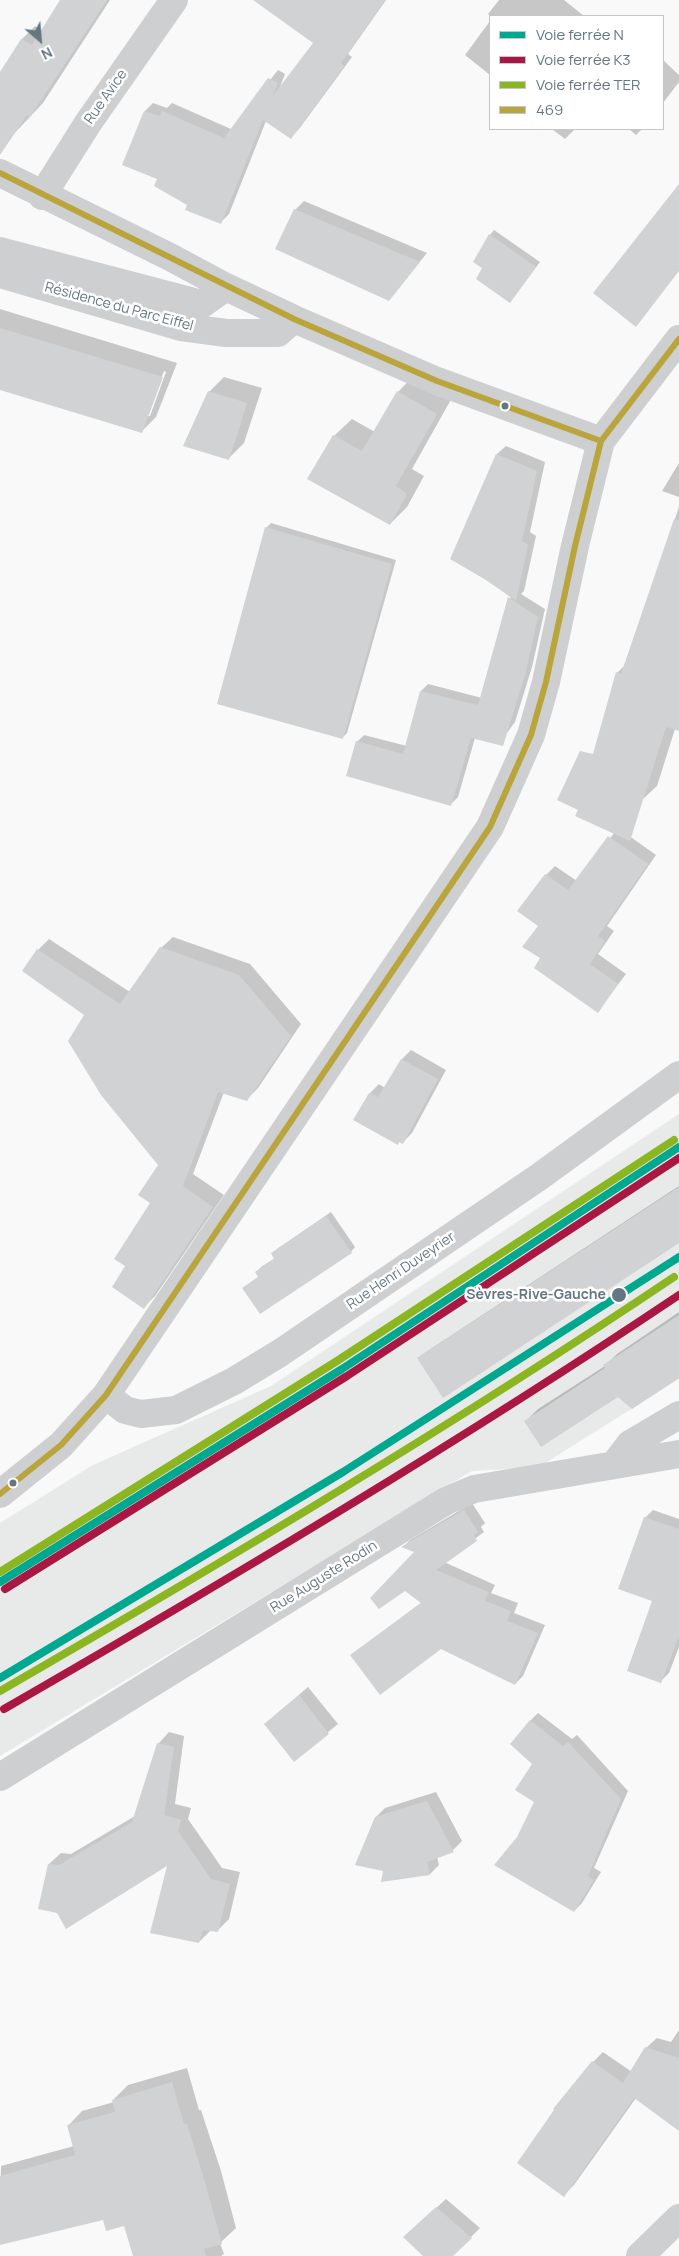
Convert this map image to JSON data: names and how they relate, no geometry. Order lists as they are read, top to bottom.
{
  "streets": {
    "street": [
      "Rue Avice",
      "Résidence du Parc Eiffel",
      "Rue Henri Duveyrier",
      "Rue Auguste Rodin"
    ]
  },
  "places": ["Sèvres-Rive-Gauche"],
  "lines": [
    "transit line 469",
    "rail line TER",
    "rail line N",
    "rail line K3"
  ],
  "legend": [
    "Voie ferrée N",
    "Voie ferrée K3",
    "Voie ferrée TER",
    "469"
  ],
  "north": "bottom right"
}
